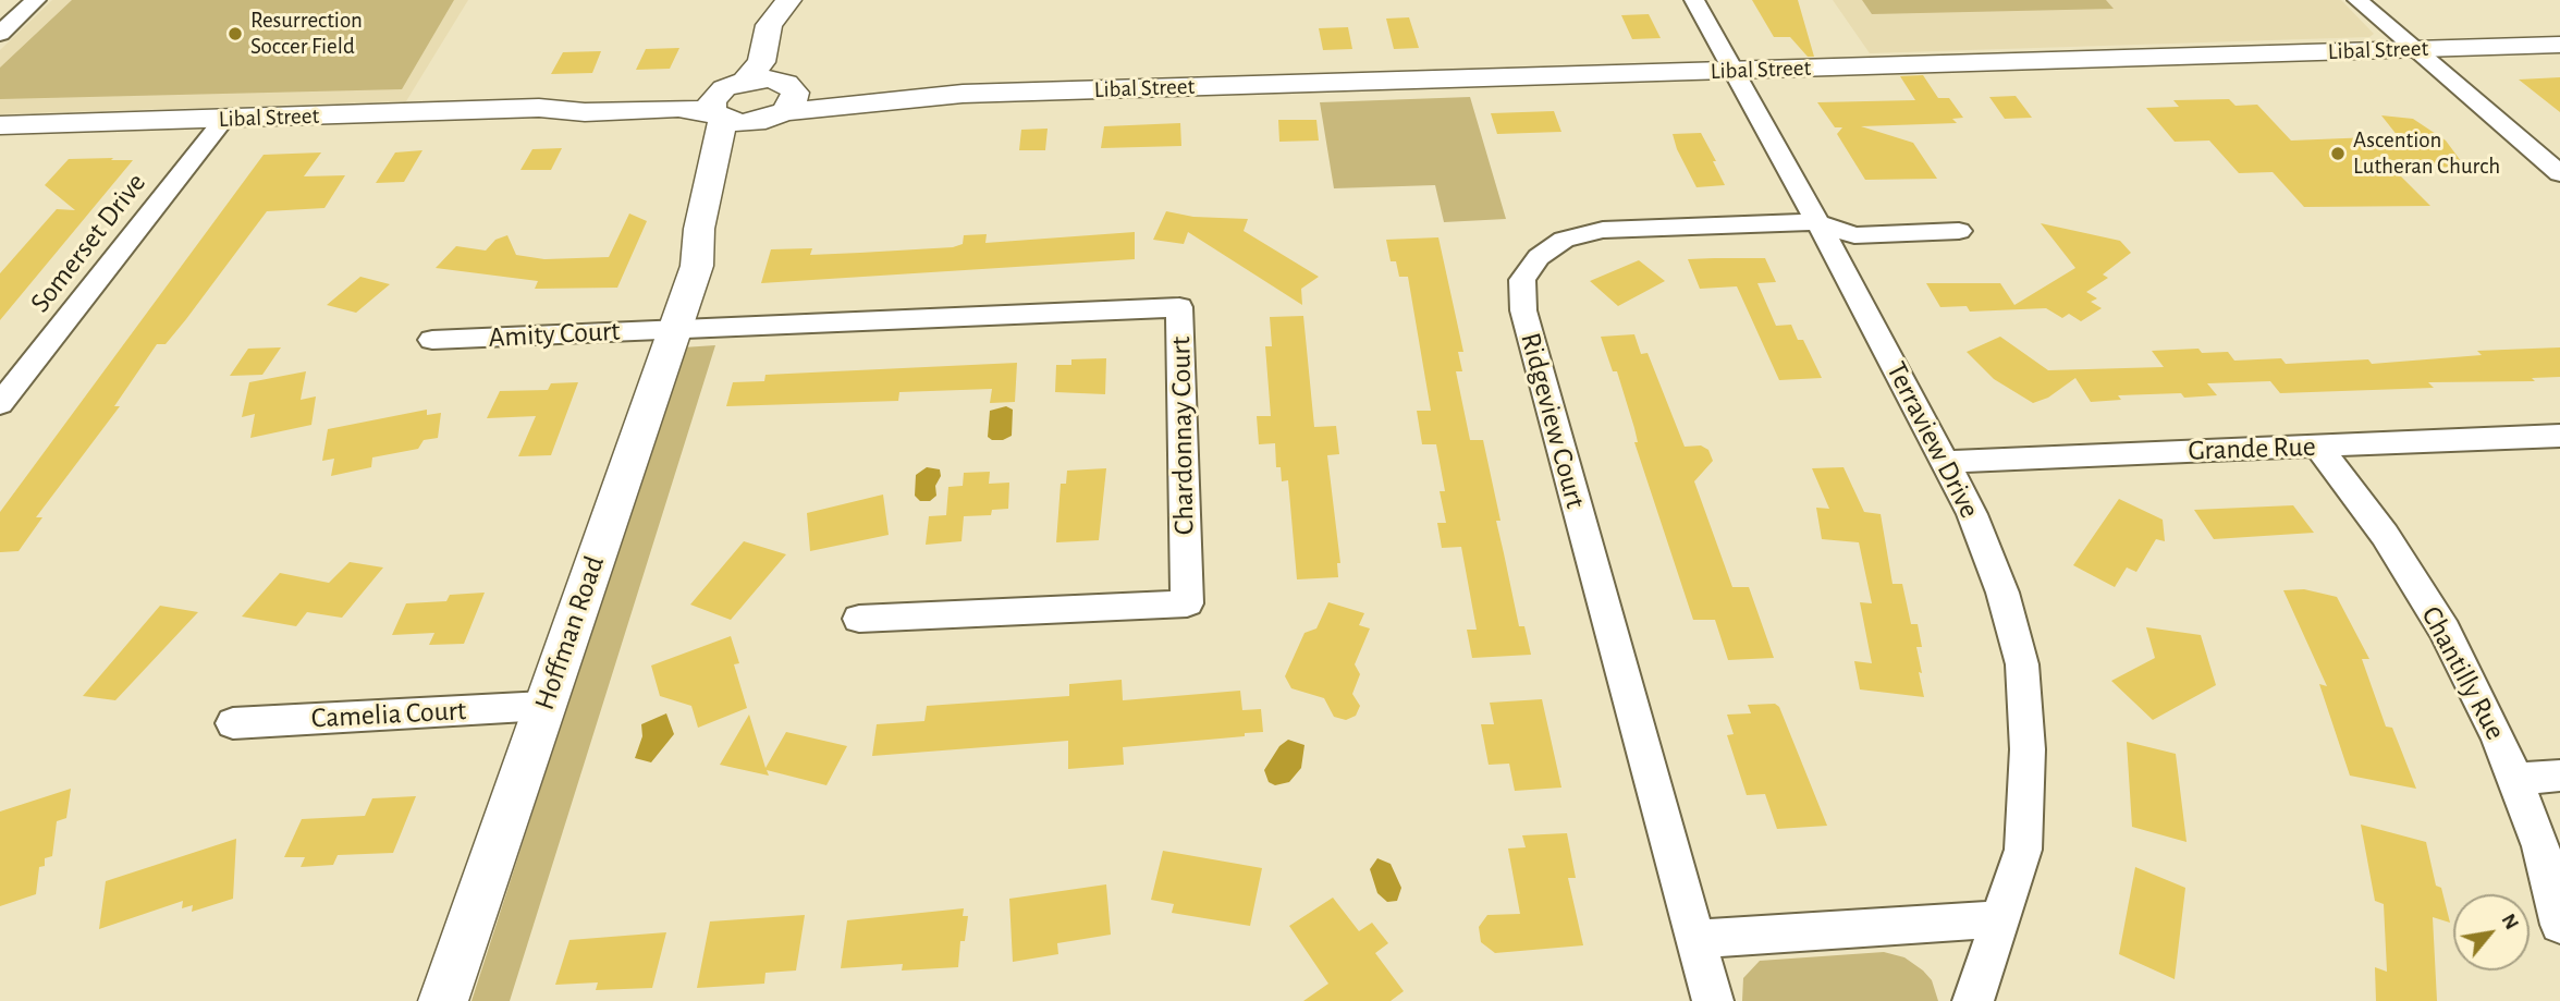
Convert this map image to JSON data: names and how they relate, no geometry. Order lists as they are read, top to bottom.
{
  "streets": {
    "street": [
      "Libal Street",
      "Somerset Drive",
      "Amity Court",
      "Ridgeview Court",
      "Chardonnay Court",
      "Terraview Drive",
      "Grande Rue",
      "Hoffman Road",
      "Chantilly Rue",
      "Camelia Court"
    ]
  },
  "crossings": [
    ["Libal Street", "Somerset Drive"],
    ["Libal Street", "Terraview Drive"],
    ["Libal Street", "Hoffman Road"],
    ["Amity Court", "Chardonnay Court"],
    ["Amity Court", "Hoffman Road"],
    ["Ridgeview Court", "Terraview Drive"],
    ["Chardonnay Court", "Hoffman Road"],
    ["Terraview Drive", "Grande Rue"],
    ["Grande Rue", "Chantilly Rue"],
    ["Hoffman Road", "Camelia Court"]
  ],
  "places": ["Resurrection Soccer Field", "Ascention Lutheran Church"],
  "north": "top right"
}
